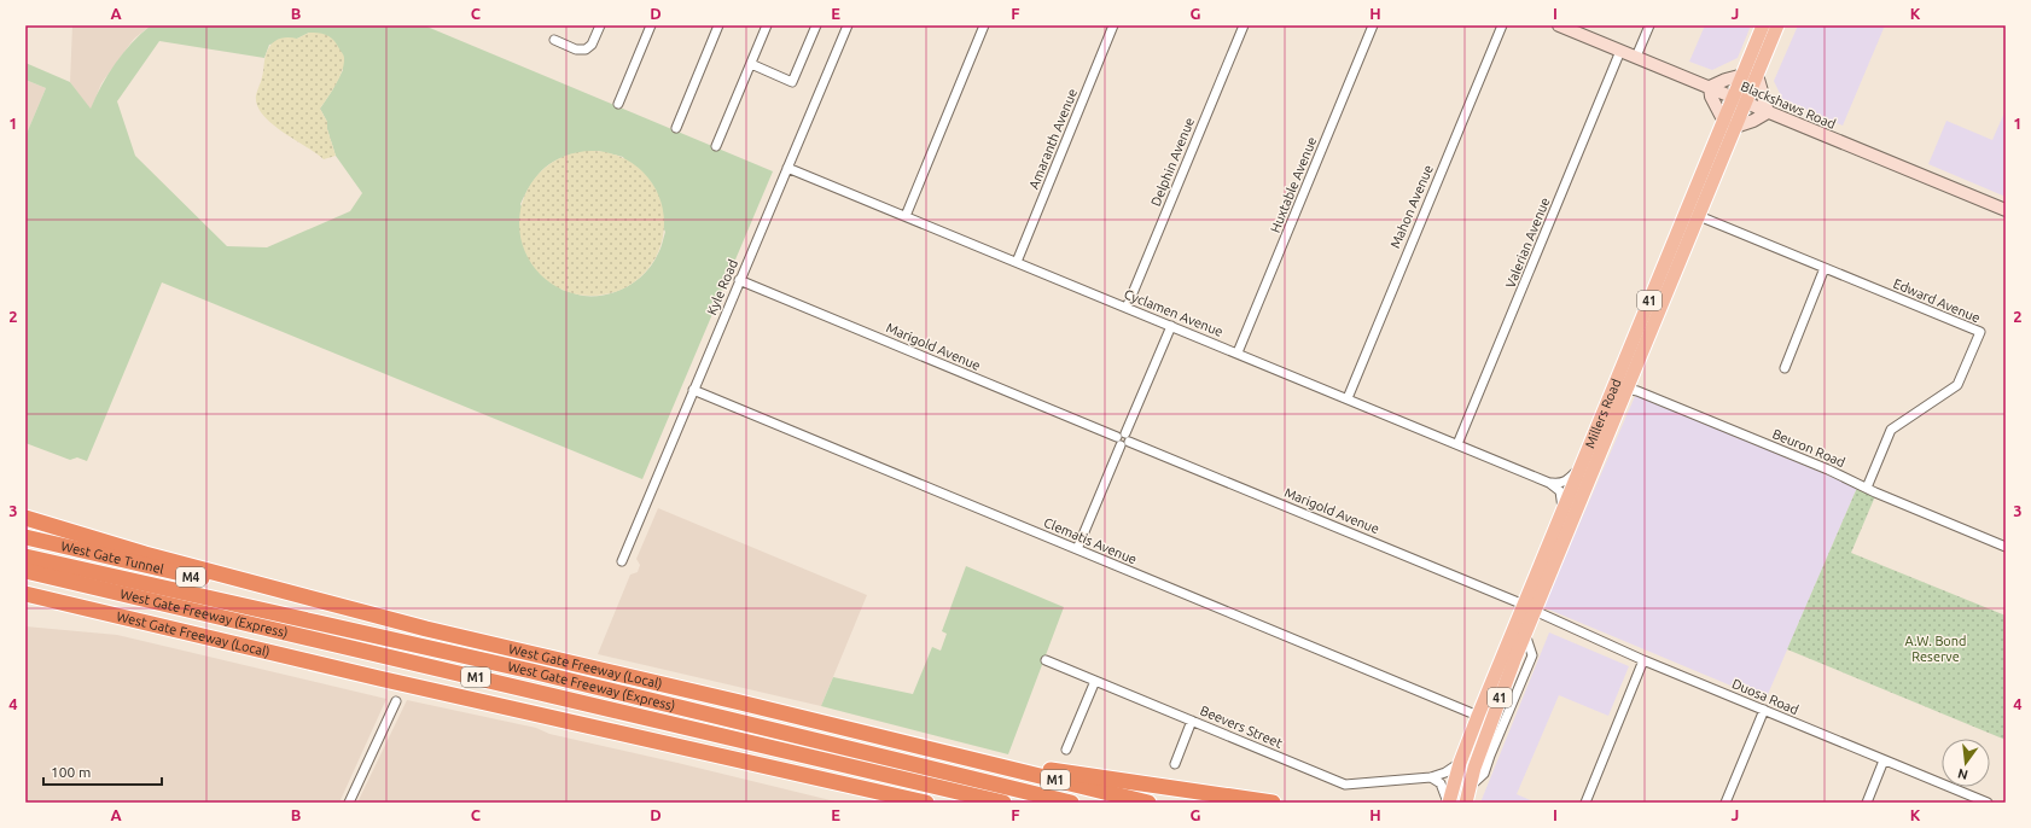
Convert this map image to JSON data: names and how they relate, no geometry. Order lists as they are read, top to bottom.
{
  "streets": {
    "highway": [
      "West Gate Tunnel",
      "M4",
      "West Gate Freeway (Express)",
      "West Gate Freeway (Local)",
      "M1"
    ],
    "main road": ["Blackshaws Road", "41", "Millers Road"],
    "street": [
      "Amaranth Avenue",
      "Delphin Avenue",
      "Huxtable Avenue",
      "Mahon Avenue",
      "Valerian Avenue",
      "Kyle Road",
      "Edward Avenue",
      "Cyclamen Avenue",
      "Marigold Avenue",
      "Beuron Road",
      "Clematis Avenue",
      "Duosa Road",
      "Beevers Street"
    ]
  },
  "crossings": [
    ["Blackshaws Road", "Valerian Avenue"],
    ["Blackshaws Road", "Millers Road"],
    ["Amaranth Avenue", "Cyclamen Avenue"],
    ["Delphin Avenue", "Cyclamen Avenue"],
    ["Huxtable Avenue", "Cyclamen Avenue"],
    ["Mahon Avenue", "Cyclamen Avenue"],
    ["Valerian Avenue", "Cyclamen Avenue"],
    ["Kyle Road", "Cyclamen Avenue"],
    ["Kyle Road", "Marigold Avenue"],
    ["Kyle Road", "Clematis Avenue"],
    ["Edward Avenue", "Millers Road"],
    ["Edward Avenue", "Beuron Road"],
    ["Cyclamen Avenue", "Millers Road"],
    ["Marigold Avenue", "Millers Road"],
    ["Marigold Avenue", "Duosa Road"],
    ["Millers Road", "Beuron Road"],
    ["Millers Road", "Clematis Avenue"],
    ["Millers Road", "Duosa Road"],
    ["Millers Road", "Beevers Street"],
    ["West Gate Tunnel", "West Gate Freeway (Local)"]
  ],
  "parks": ["A.W. Bond Reserve"],
  "scale_bar": "100 m",
  "north": "bottom",
  "grid": {
    "columns": [
      "A",
      "B",
      "C",
      "D",
      "E",
      "F",
      "G",
      "H",
      "I",
      "J",
      "K"
    ],
    "rows": [
      "1",
      "2",
      "3",
      "4"
    ]
  }
}
